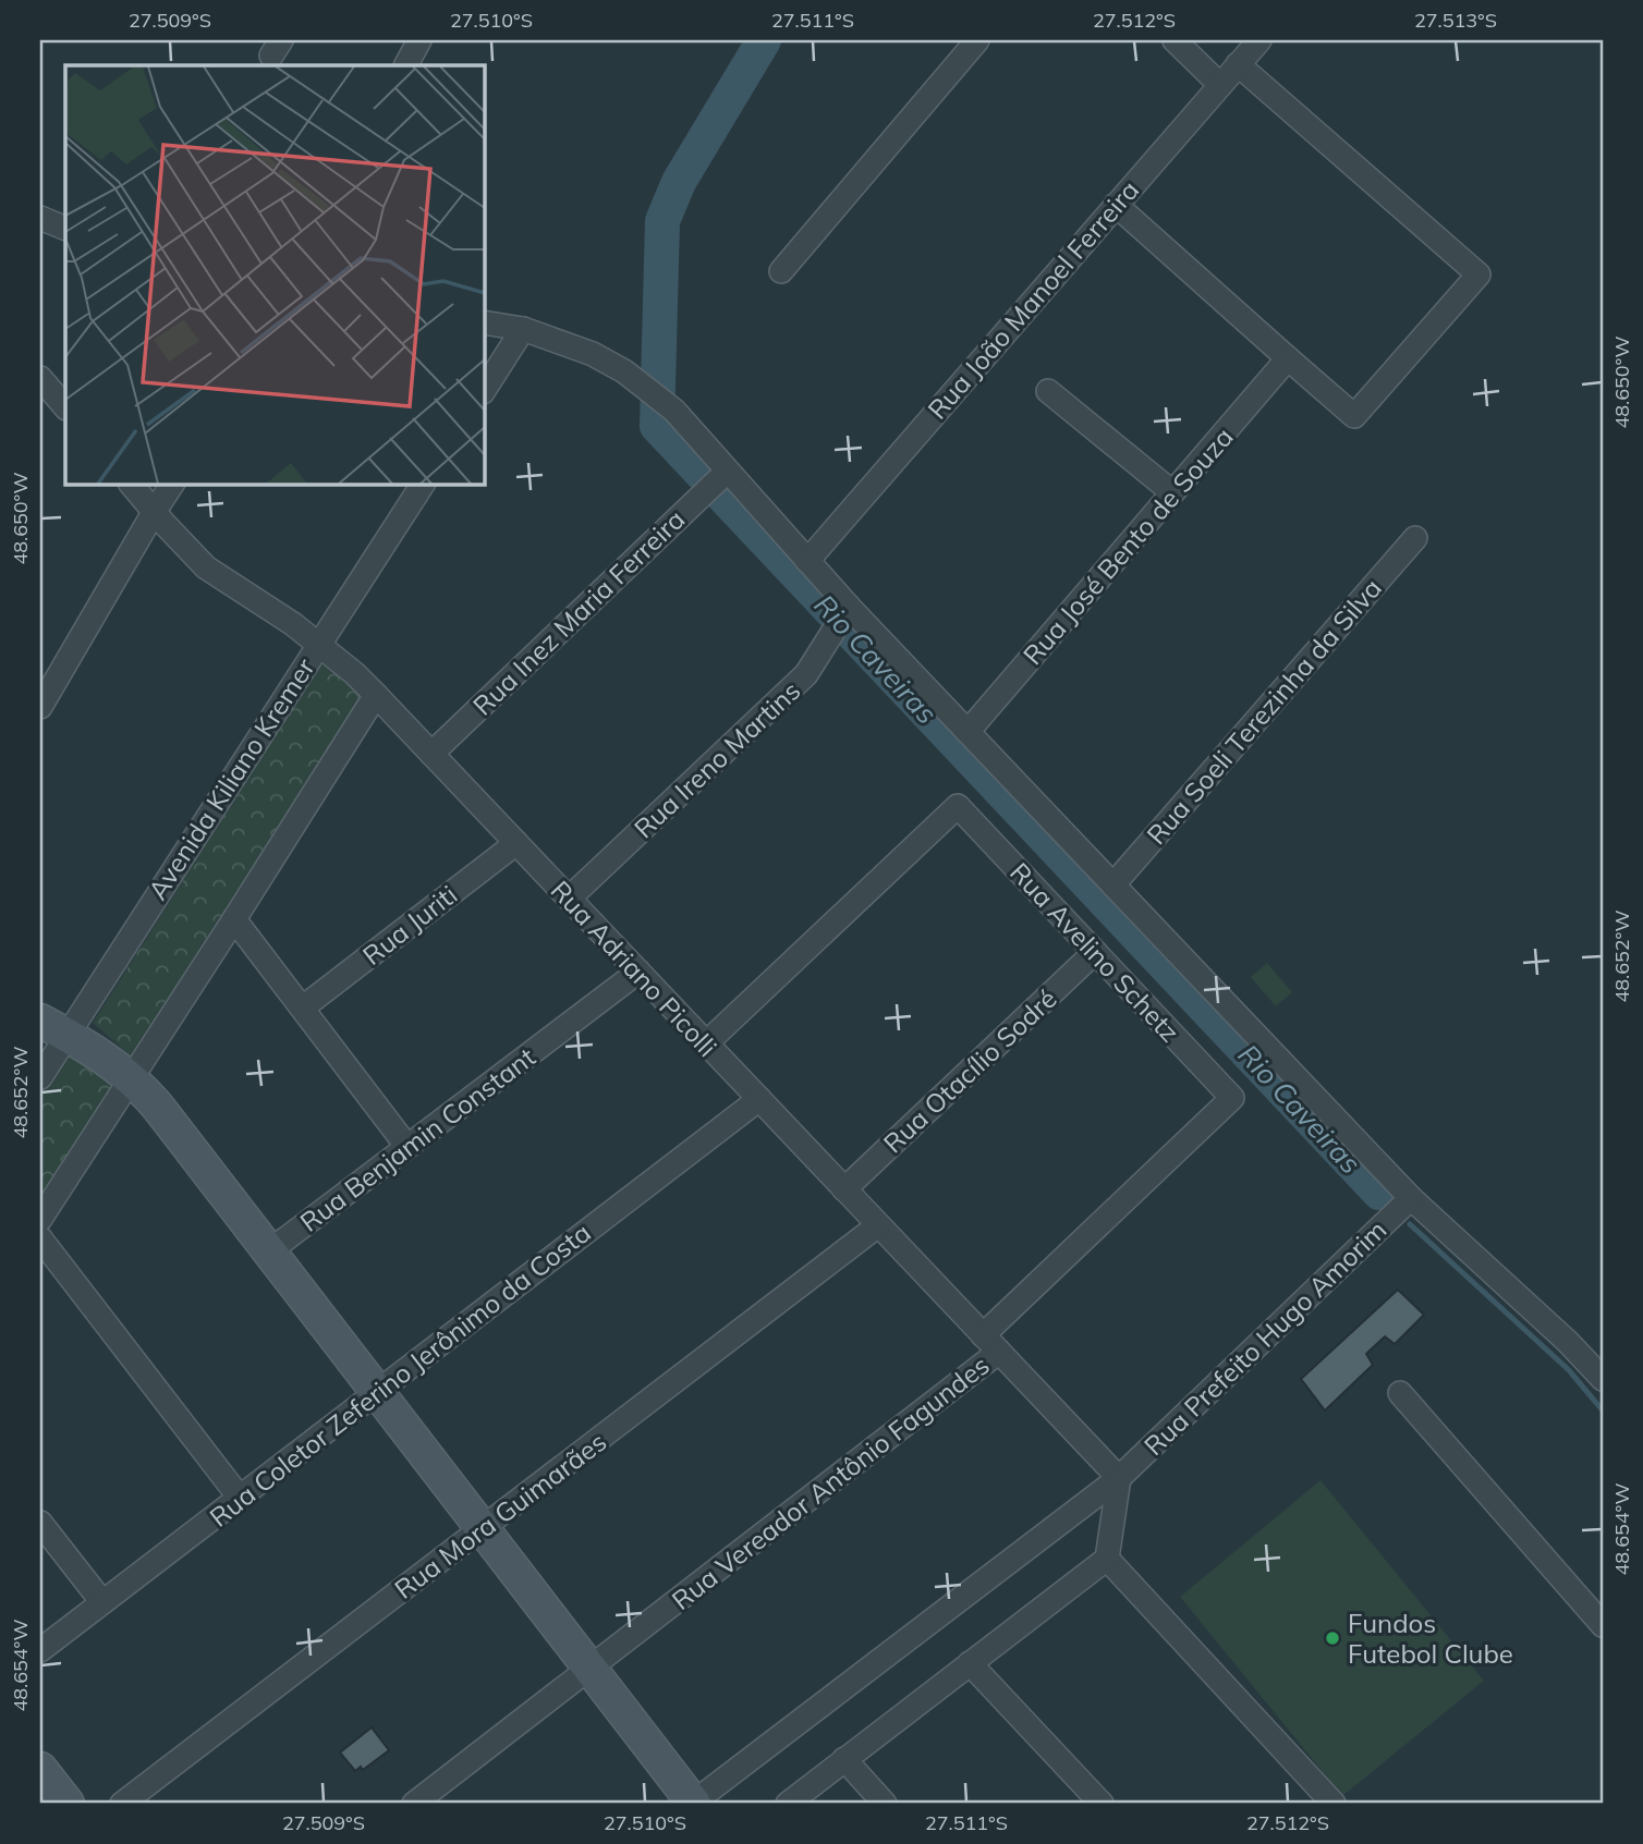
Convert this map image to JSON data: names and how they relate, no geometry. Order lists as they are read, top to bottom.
{
  "streets": {
    "street": [
      "Rua João Manoel Ferreira",
      "Rua José Bento de Souza",
      "Rua Inez Maria Ferreira",
      "Rua Soeli Terezinha da Silva",
      "Rua Ireno Martins",
      "Avenida Kiliano Kremer",
      "Rua Juriti",
      "Rua Avelino Schetz",
      "Rua Adriano Picolli",
      "Rua Otacílio Sodré",
      "Rua Benjamin Constant",
      "Rua Prefeito Hugo Amorim",
      "Rua Coletor Zeferino Jerônimo da Costa",
      "Rua Vereador Antônio Fagundes",
      "Rua Mora Guimarães"
    ]
  },
  "crossings": [
    ["Rua Inez Maria Ferreira", "Rua Adriano Picolli"],
    ["Rua Ireno Martins", "Rua Adriano Picolli"],
    ["Avenida Kiliano Kremer", "Rua Adriano Picolli"],
    ["Rua Juriti", "Rua Adriano Picolli"],
    ["Rua Avelino Schetz", "Rua Adriano Picolli"],
    ["Rua Avelino Schetz", "Rua Otacílio Sodré"],
    ["Rua Adriano Picolli", "Rua Otacílio Sodré"],
    ["Rua Adriano Picolli", "Rua Benjamin Constant"],
    ["Rua Adriano Picolli", "Rua Prefeito Hugo Amorim"],
    ["Rua Adriano Picolli", "Rua Coletor Zeferino Jerônimo da Costa"],
    ["Rua Adriano Picolli", "Rua Vereador Antônio Fagundes"],
    ["Rua Adriano Picolli", "Rua Mora Guimarães"]
  ],
  "water": ["Rio Caveiras"],
  "places": ["Fundos Futebol Clube"],
  "coordinates": [
    "27.509°S",
    "27.510°S",
    "27.511°S",
    "27.512°S",
    "27.513°S",
    "48.650°W",
    "48.652°W",
    "48.654°W"
  ]
}
